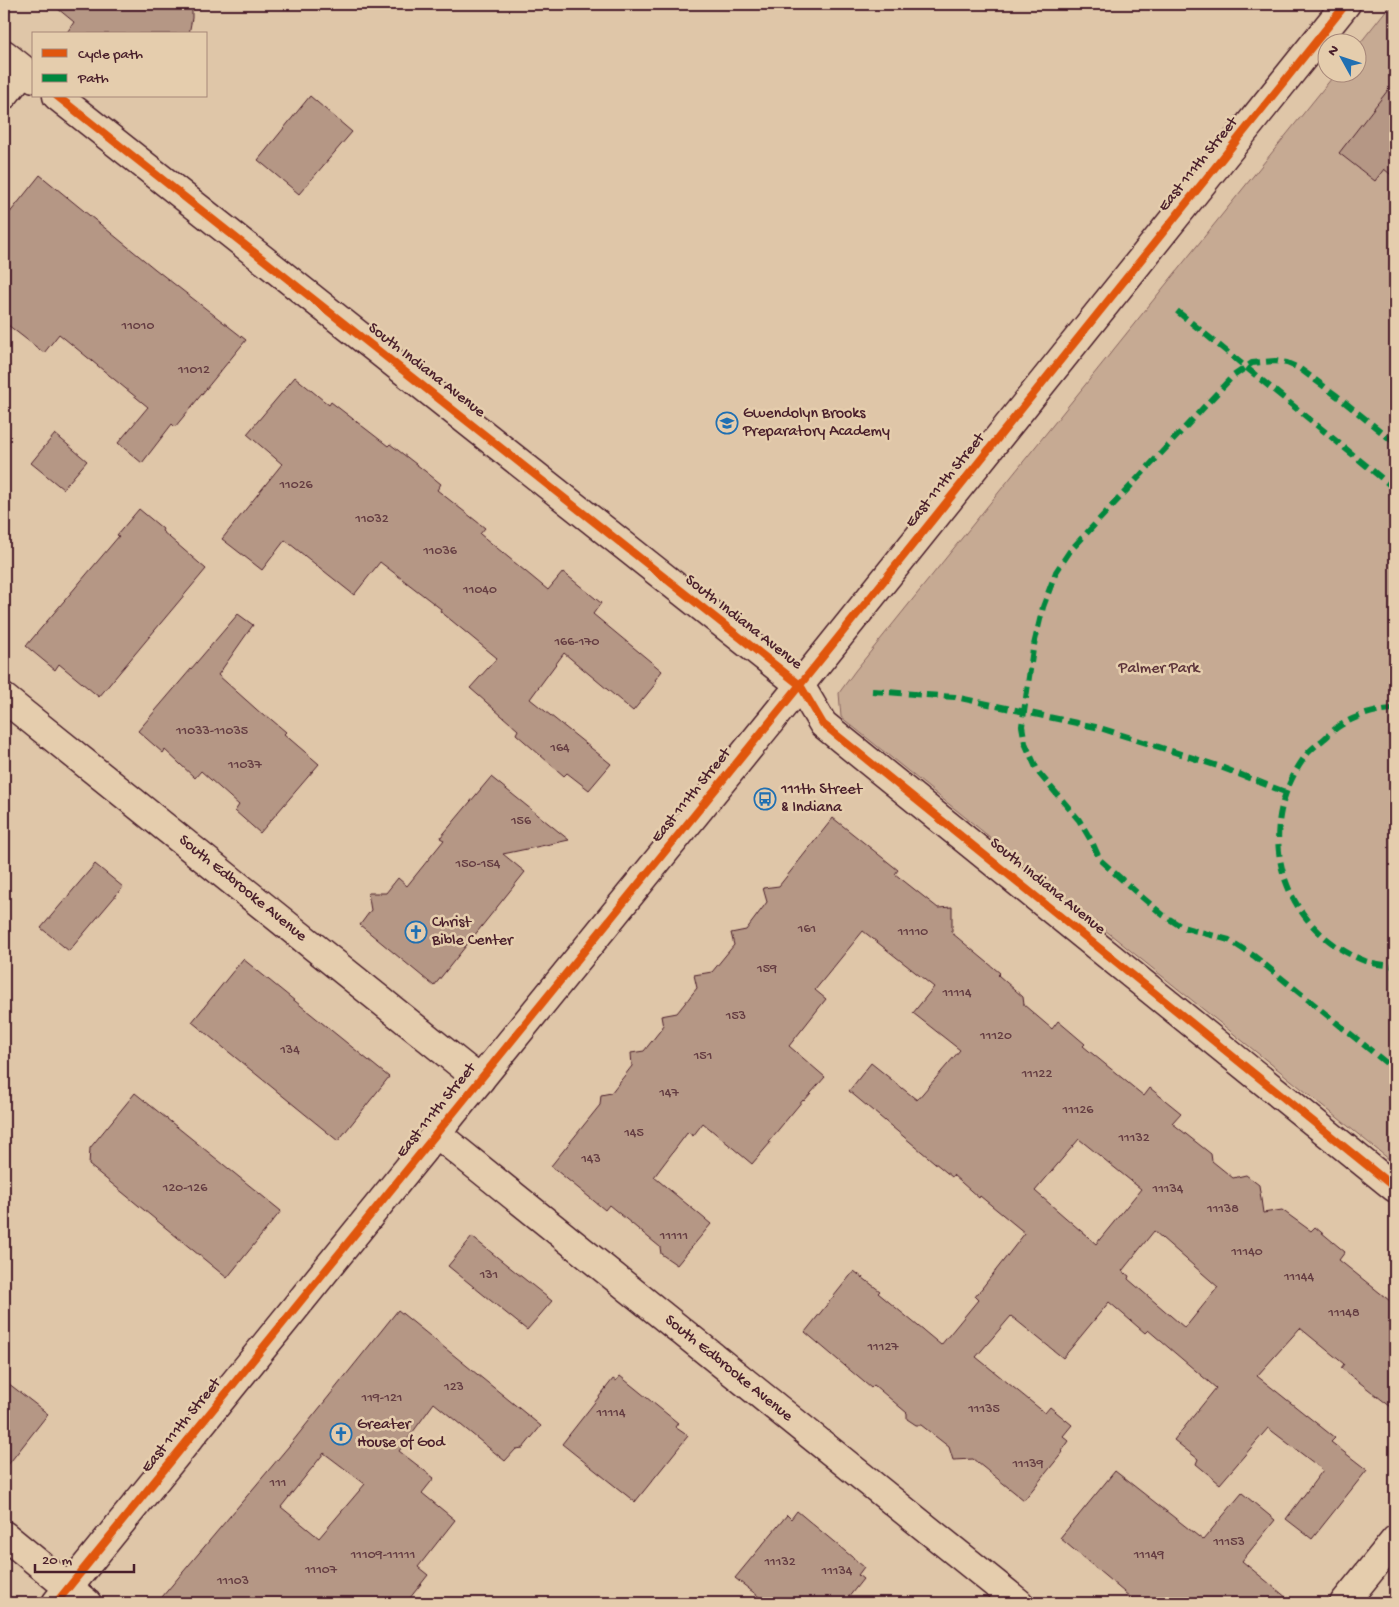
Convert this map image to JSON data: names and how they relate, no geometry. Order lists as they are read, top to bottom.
{
  "streets": {
    "street": ["East 111th Street", "South Indiana Avenue", "South Edbrooke Avenue"]
  },
  "crossings": [
    ["East 111th Street", "South Indiana Avenue"],
    ["East 111th Street", "South Edbrooke Avenue"]
  ],
  "parks": ["Palmer Park"],
  "places": {
    "school or university": ["Gwendolyn Brooks Preparatory Academy"],
    "bus stop": ["111th Street & Indiana"],
    "church": ["Christ Bible Center", "Greater House of God"]
  },
  "house_numbers": [
    "11010",
    "11012",
    "11026",
    "11032",
    "11036",
    "11040",
    "166-170",
    "11033-11035",
    "164",
    "11037",
    "156",
    "150-154",
    "161",
    "11110",
    "159",
    "11114",
    "153",
    "11120",
    "134",
    "151",
    "11122",
    "147",
    "11126",
    "145",
    "11132",
    "143",
    "120-126",
    "11134",
    "11138",
    "11111",
    "11140",
    "131",
    "11144",
    "11148",
    "11127",
    "123",
    "119-121",
    "11135",
    "11114",
    "11139",
    "111",
    "11153",
    "11109-11111",
    "11149",
    "11132",
    "11107",
    "11134",
    "11103"
  ],
  "legend": ["Cycle path", "Path"],
  "scale_bar": "20 m",
  "north": "top left"
}
